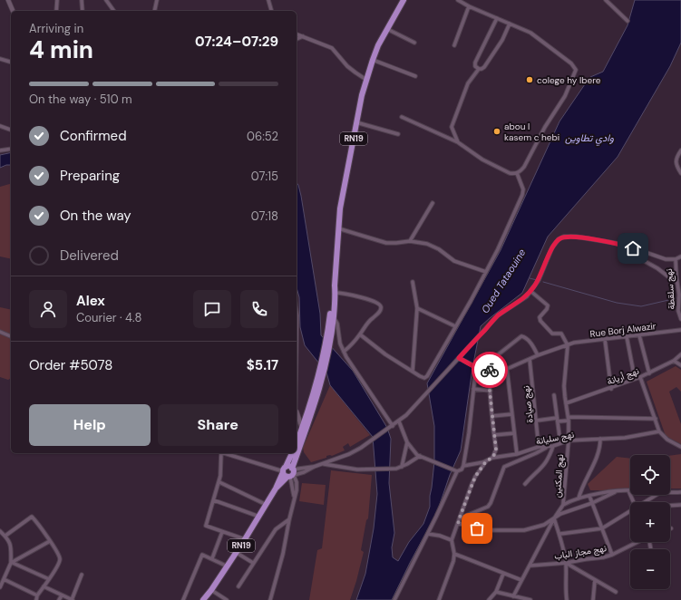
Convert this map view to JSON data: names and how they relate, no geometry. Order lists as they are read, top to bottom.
{
  "streets": {
    "main road": ["RN19"],
    "street": [
      "نهج سلقطة",
      "Rue Borj Alwazir",
      "نهج أريانة",
      "نهج صيادة",
      "نهج سليانة",
      "نهج المكنين",
      "نهج مجاز الباب"
    ]
  },
  "crossings": [
    ["Rue Borj Alwazir", "نهج صيادة"],
    ["Rue Borj Alwazir", "نهج المكنين"],
    ["نهج أريانة", "نهج المكنين"],
    ["نهج صيادة", "نهج سليانة"],
    ["نهج سليانة", "نهج المكنين"],
    ["نهج المكنين", "نهج مجاز الباب"]
  ],
  "water": ["وادي تطاوين", "Oued Tataouine"],
  "places": ["colege hy lbere", "abou l kasem c hebi"],
  "page": {
    "heading": ["4 min", "Arriving in", "07:24–07:29"],
    "panel": [
      "Alex",
      "Courier · 4.8",
      "Order #5078",
      "$5.17"
    ],
    "bar": "On the way · 510 m",
    "list": [
      ["Confirmed", "06:52"],
      ["Preparing", "07:15"],
      ["On the way", "07:18"],
      "Delivered"
    ],
    "buttons": ["Help", "Share"],
    "map_buttons": ["+", "−"]
  }
}
